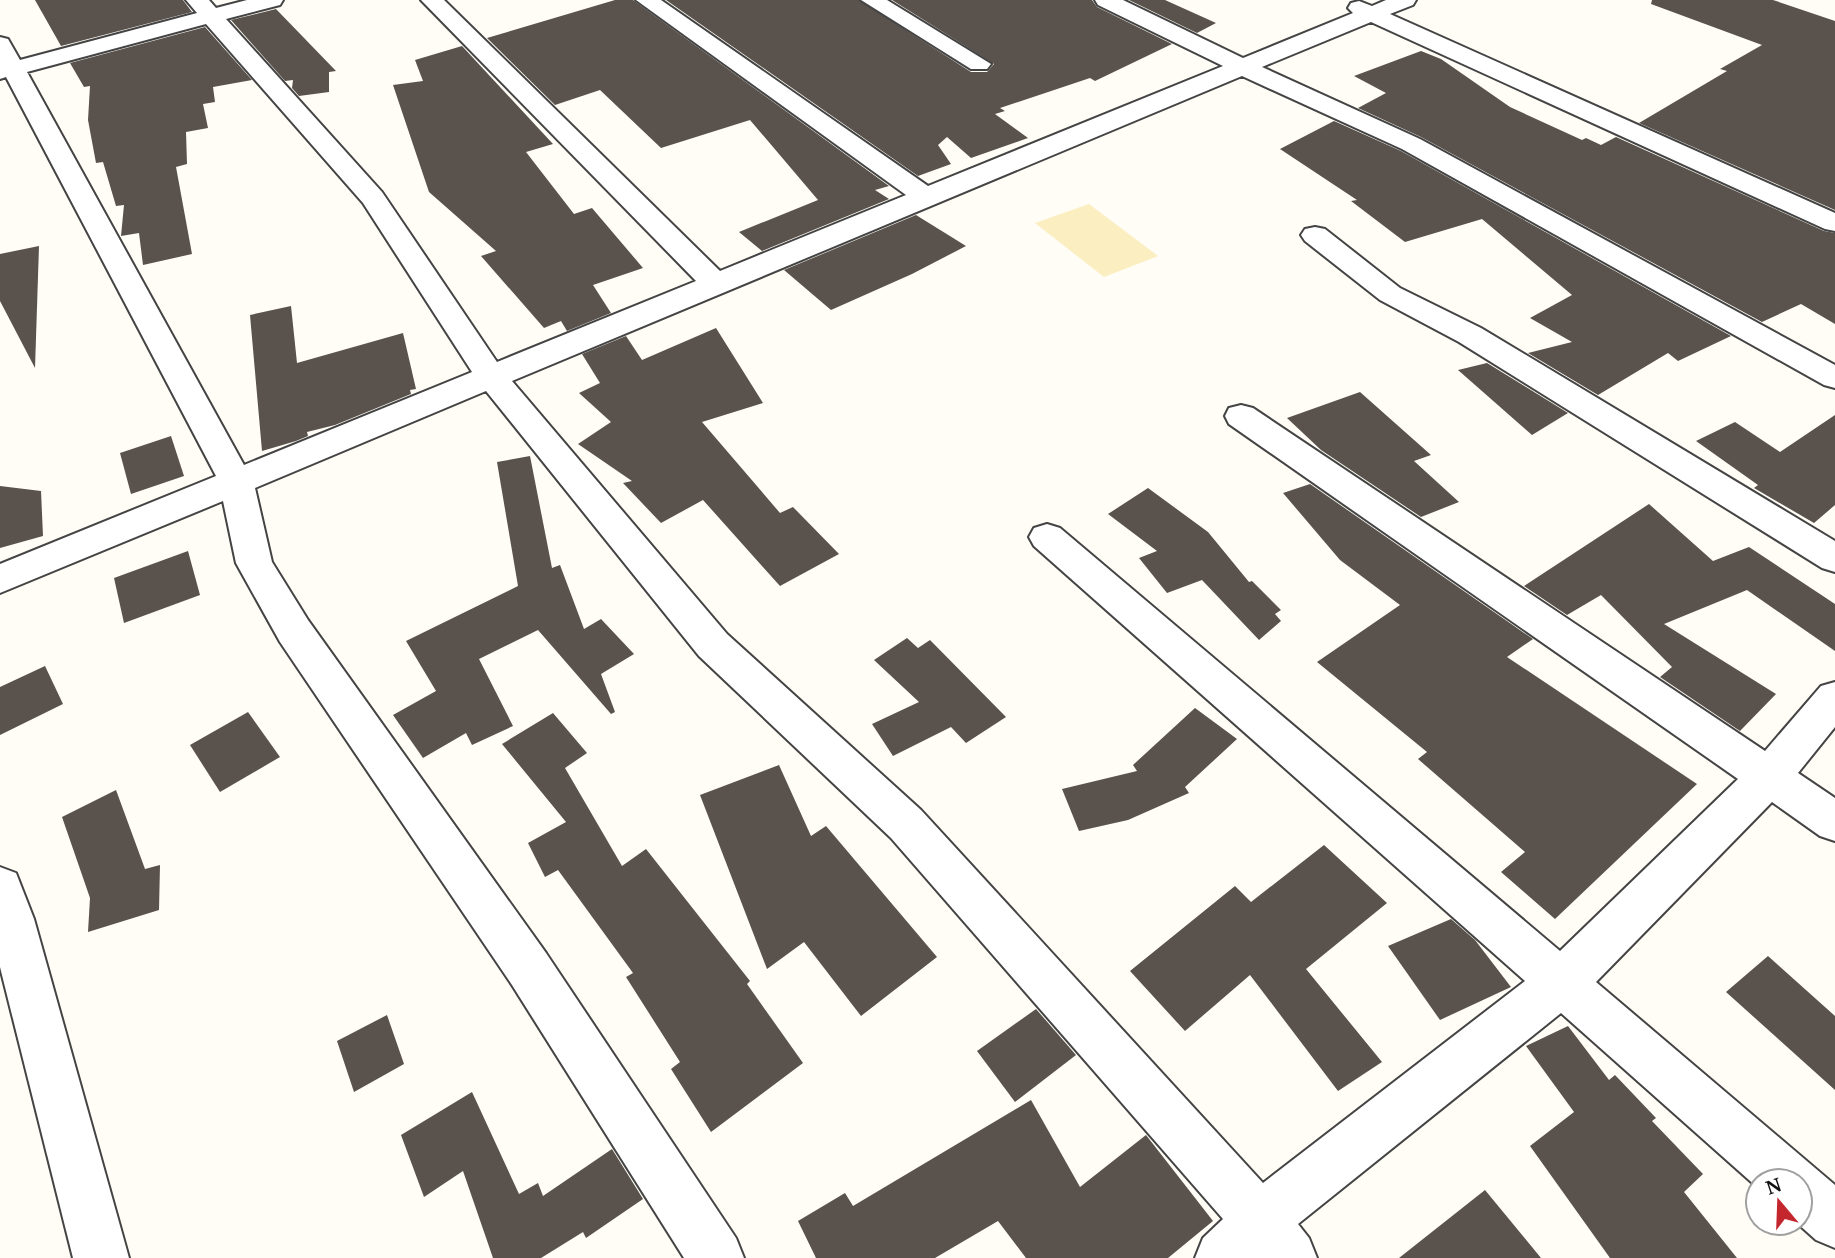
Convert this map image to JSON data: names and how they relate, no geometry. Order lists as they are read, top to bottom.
{
  "north": "top"
}
